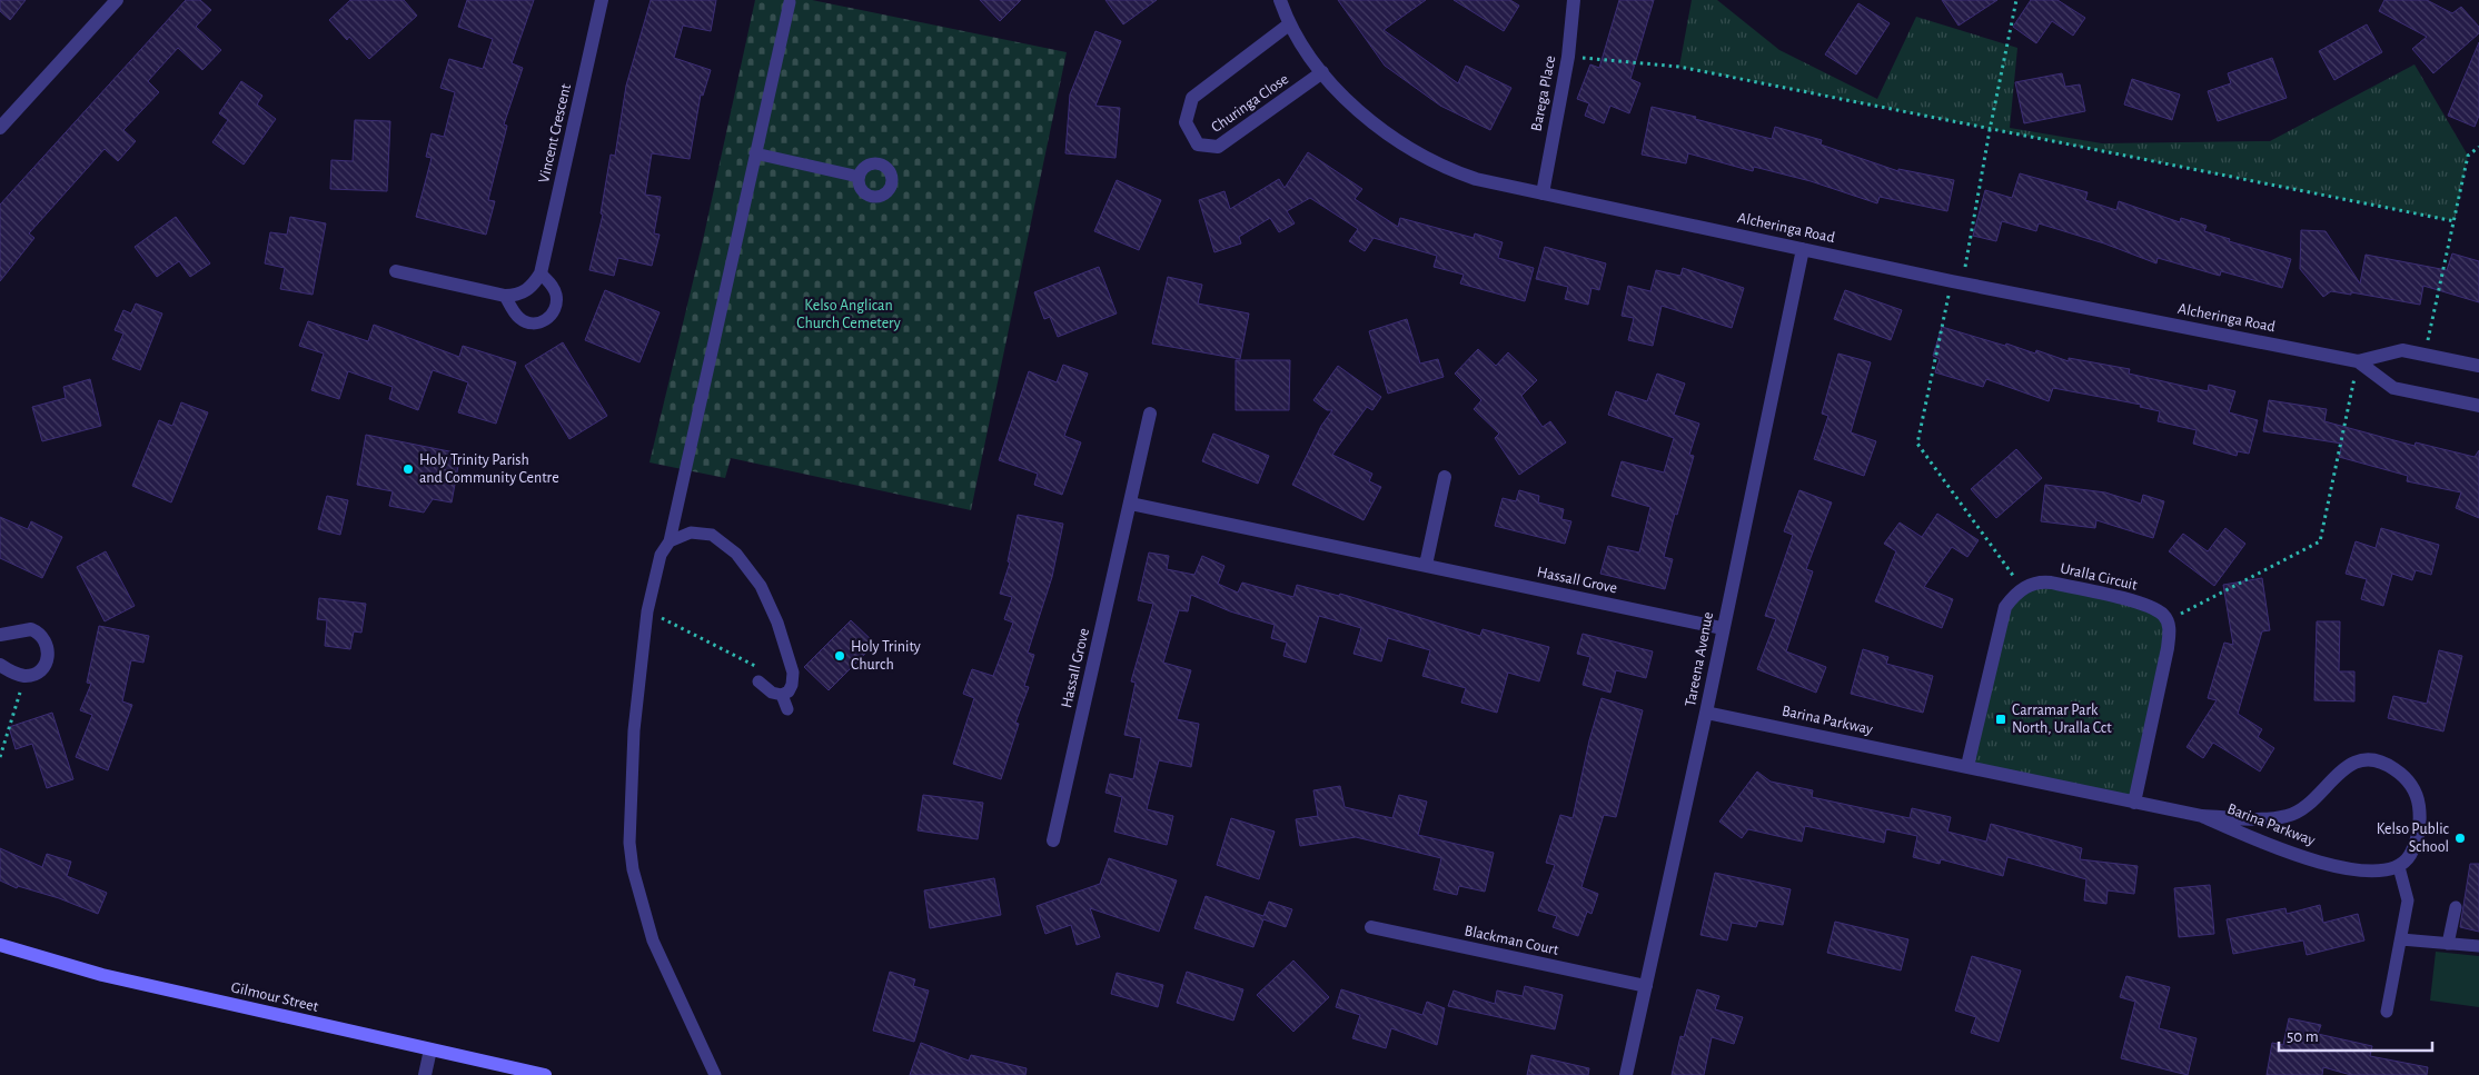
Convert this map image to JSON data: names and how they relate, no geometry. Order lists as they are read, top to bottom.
{
  "streets": {
    "main road": ["Gilmour Street"],
    "street": [
      "Barega Place",
      "Churinga Close",
      "Vincent Crescent",
      "Alcheringa Road",
      "Uralla Circuit",
      "Hassall Grove",
      "Tareena Avenue",
      "Barina Parkway",
      "Blackman Court"
    ]
  },
  "crossings": [
    ["Barega Place", "Alcheringa Road"],
    ["Churinga Close", "Alcheringa Road"],
    ["Alcheringa Road", "Tareena Avenue"],
    ["Hassall Grove", "Tareena Avenue"],
    ["Tareena Avenue", "Barina Parkway"],
    ["Tareena Avenue", "Blackman Court"]
  ],
  "parks": ["Kelso Anglican Church Cemetery"],
  "places": {
    "other": ["Holy Trinity Parish and Community Centre", "Holy Trinity Church", "Kelso Public School"],
    "transit": ["Carramar Park North, Uralla Cct"]
  },
  "scale_bar": "50 m"
}
